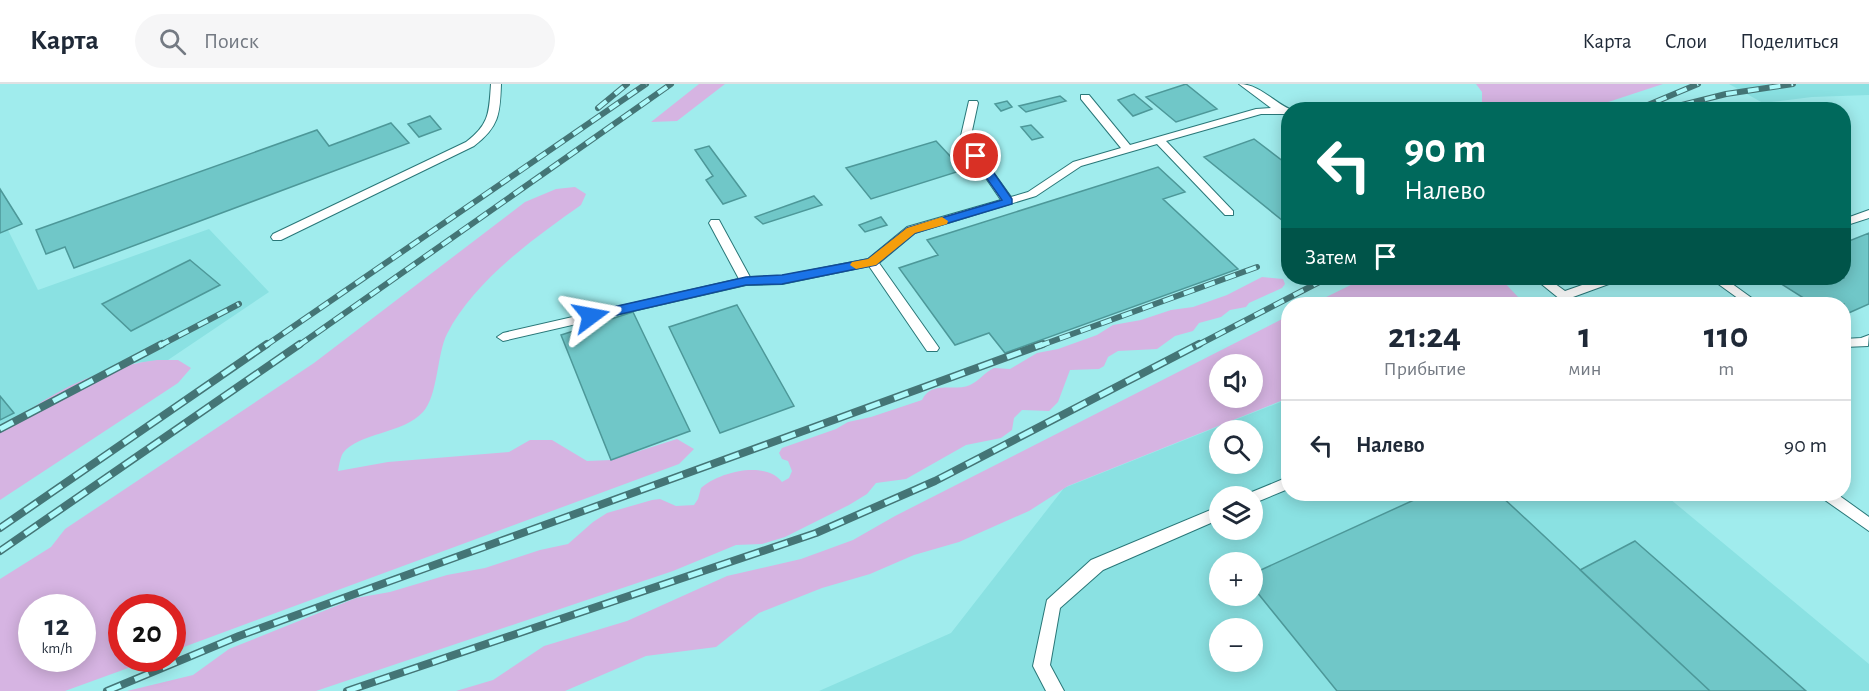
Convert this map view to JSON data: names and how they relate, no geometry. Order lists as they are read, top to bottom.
{
  "page": {
    "header": "Карта",
    "search": "Поиск",
    "nav": ["Карта", "Слои", "Поделиться"],
    "turn": ["90 m", "Налево"],
    "then": "Затем",
    "eta": [
      "21:24",
      "Прибытие",
      "1",
      "мин",
      "110",
      "m"
    ],
    "map_buttons": ["+", "−"],
    "list": [
      {
        "name": "Налево",
        "value": "90 m"
      }
    ],
    "speed": "12 km/h",
    "limit": "20"
  }
}
